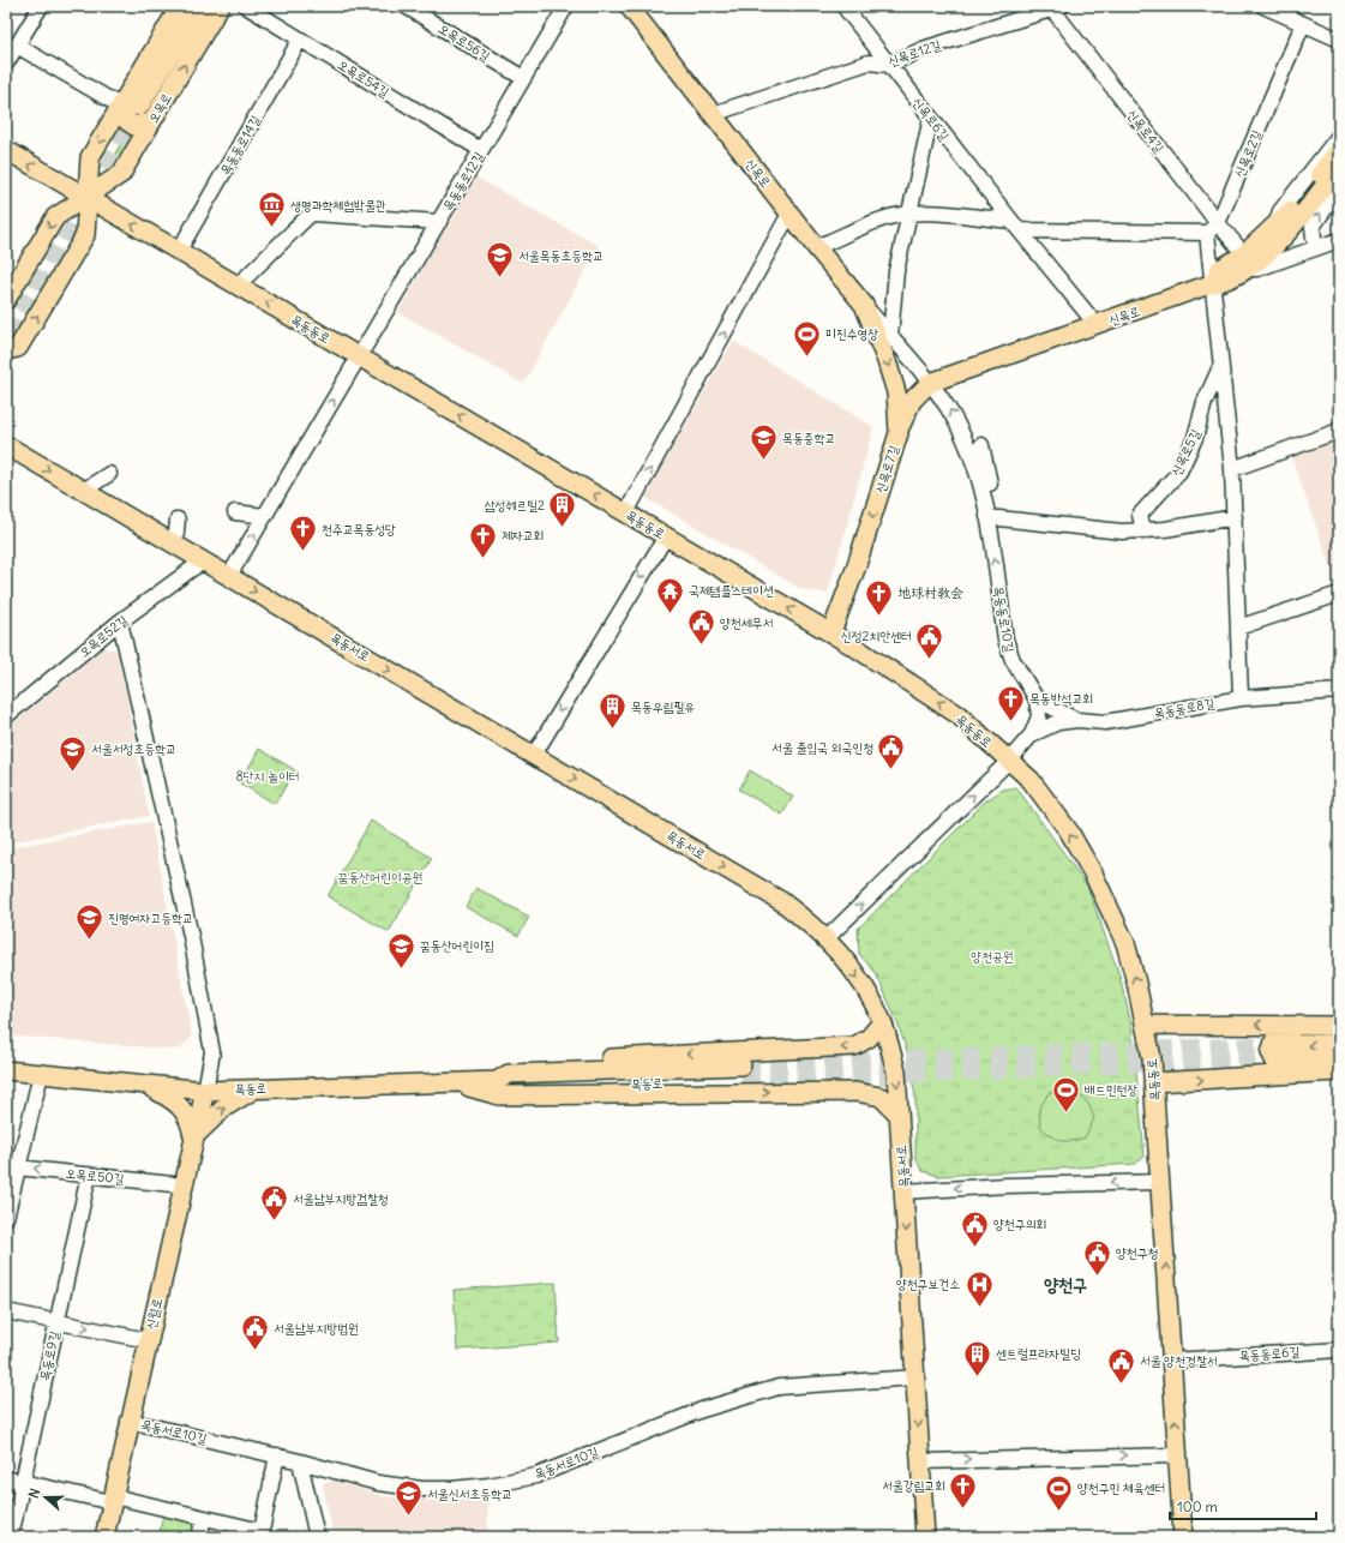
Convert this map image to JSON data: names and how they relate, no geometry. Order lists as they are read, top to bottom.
{
  "streets": {
    "main road": [
      "오목로",
      "신목로",
      "목동동로",
      "신목로7길",
      "목동서로",
      "목동로",
      "신월로"
    ],
    "street": [
      "오목로56길",
      "신목로12길",
      "오목로54길",
      "신목로6길",
      "신목로4길",
      "목동동로14길",
      "신목로2길",
      "목동동로12길",
      "신목로5길",
      "목동동로10길",
      "오목로52길",
      "목동동로8길",
      "오목로50길",
      "목동동로6길",
      "목동로9길",
      "목동서로10길"
    ]
  },
  "crossings": [
    ["오목로56길", "목동동로12길"],
    ["신목로12길", "신목로6길"],
    ["신목로12길", "신목로4길"],
    ["신목로12길", "신목로"],
    ["오목로54길", "목동동로14길"],
    ["오목로54길", "목동동로12길"],
    ["오목로", "목동동로"],
    ["신목로6길", "신목로"],
    ["신목로4길", "신목로2길"],
    ["목동동로14길", "목동동로"],
    ["신목로", "신목로7길"],
    ["신목로", "목동동로10길"],
    ["목동동로12길", "목동동로"],
    ["목동동로12길", "목동서로"],
    ["목동동로", "신목로7길"],
    ["목동동로", "목동동로6길"],
    ["오목로52길", "목동서로"],
    ["목동서로", "목동서로10길"],
    ["목동로", "신월로"],
    ["오목로50길", "신월로"],
    ["오목로50길", "목동로9길"],
    ["신월로", "목동서로10길"]
  ],
  "one_way": [
    "목동동로12길",
    "목동동로",
    "신목로7길",
    "목동동로10길",
    "목동서로",
    "오목로50길"
  ],
  "districts": ["양천구"],
  "parks": ["8단지 놀이터", "꿈동산어린이공원", "양천공원"],
  "places": {
    "museum": ["생명과학체험박물관"],
    "school or university": [
      "서울목동초등학교",
      "목동중학교",
      "서울서정초등학교",
      "진명여자고등학교",
      "꿈동산어린이집",
      "서울신서초등학교"
    ],
    "sports": ["미진수영장", "배드민턴장", "양천구민 체육센터"],
    "building": ["삼성쉐르빌2", "목동우림필유", "센트럴프라자빌딩"],
    "church": [
      "천주교목동성당",
      "제자교회",
      "地球村教会",
      "목동반석교회",
      "서울강림교회"
    ],
    "temple": ["국제템플스테이션"],
    "public building": [
      "양천세무서",
      "신정2치안센터",
      "서울 출입국 외국인청",
      "서울남부지방검찰청",
      "양천구의회",
      "양천구청",
      "서울남부지방법원",
      "서울 양천경찰서"
    ],
    "hospital": ["양천구보건소"]
  },
  "scale_bar": "100 m",
  "north": "left"
}
